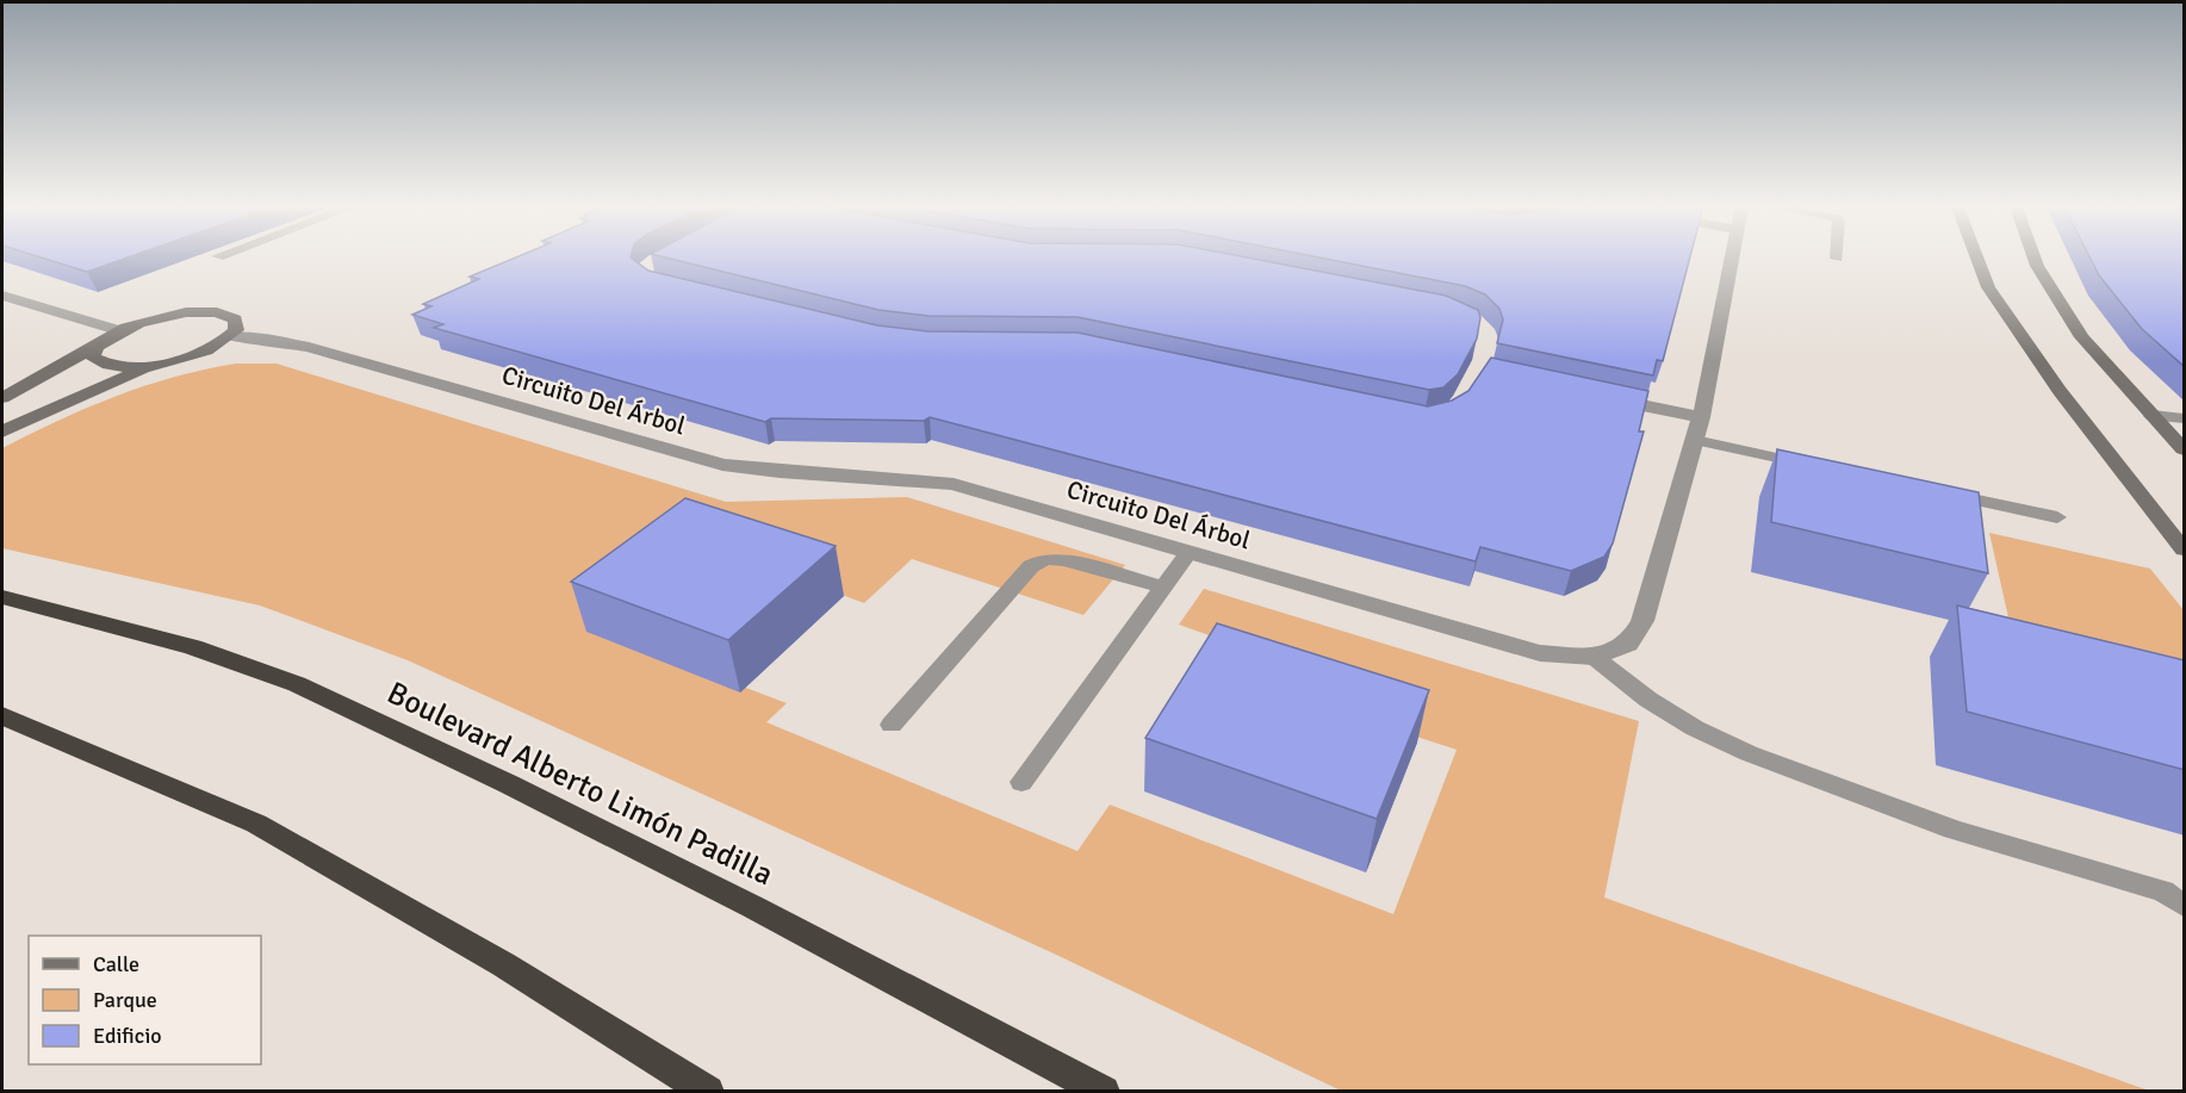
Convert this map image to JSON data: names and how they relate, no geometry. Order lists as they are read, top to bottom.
{
  "streets": {
    "highway": ["Boulevard Alberto Limón Padilla"],
    "street": ["Circuito Del Árbol"]
  },
  "legend": ["Calle", "Parque", "Edificio"]
}
